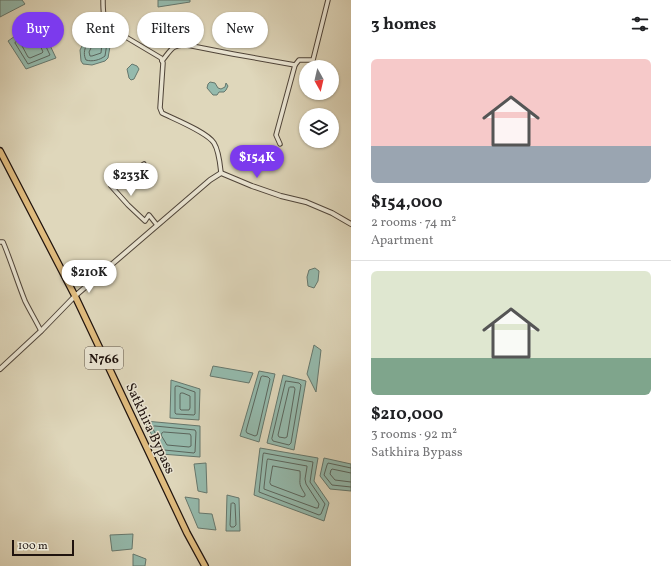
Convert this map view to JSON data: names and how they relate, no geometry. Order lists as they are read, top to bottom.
{
  "streets": {
    "highway": ["N766", "Satkhira Bypass"]
  },
  "scale_bar": "100 m",
  "north": "bottom",
  "page": {
    "heading": "3 homes",
    "chip": [
      "Buy",
      "Rent",
      "Filters",
      "New"
    ],
    "list": [
      {
        "name": "$154,000",
        "note": "2 rooms · 74 m² · Apartment"
      },
      {
        "name": "$210,000",
        "note": "3 rooms · 92 m² · Satkhira Bypass"
      }
    ],
    "price": ["$154K", "$233K", "$210K"],
    "scale": "100 m"
  }
}
